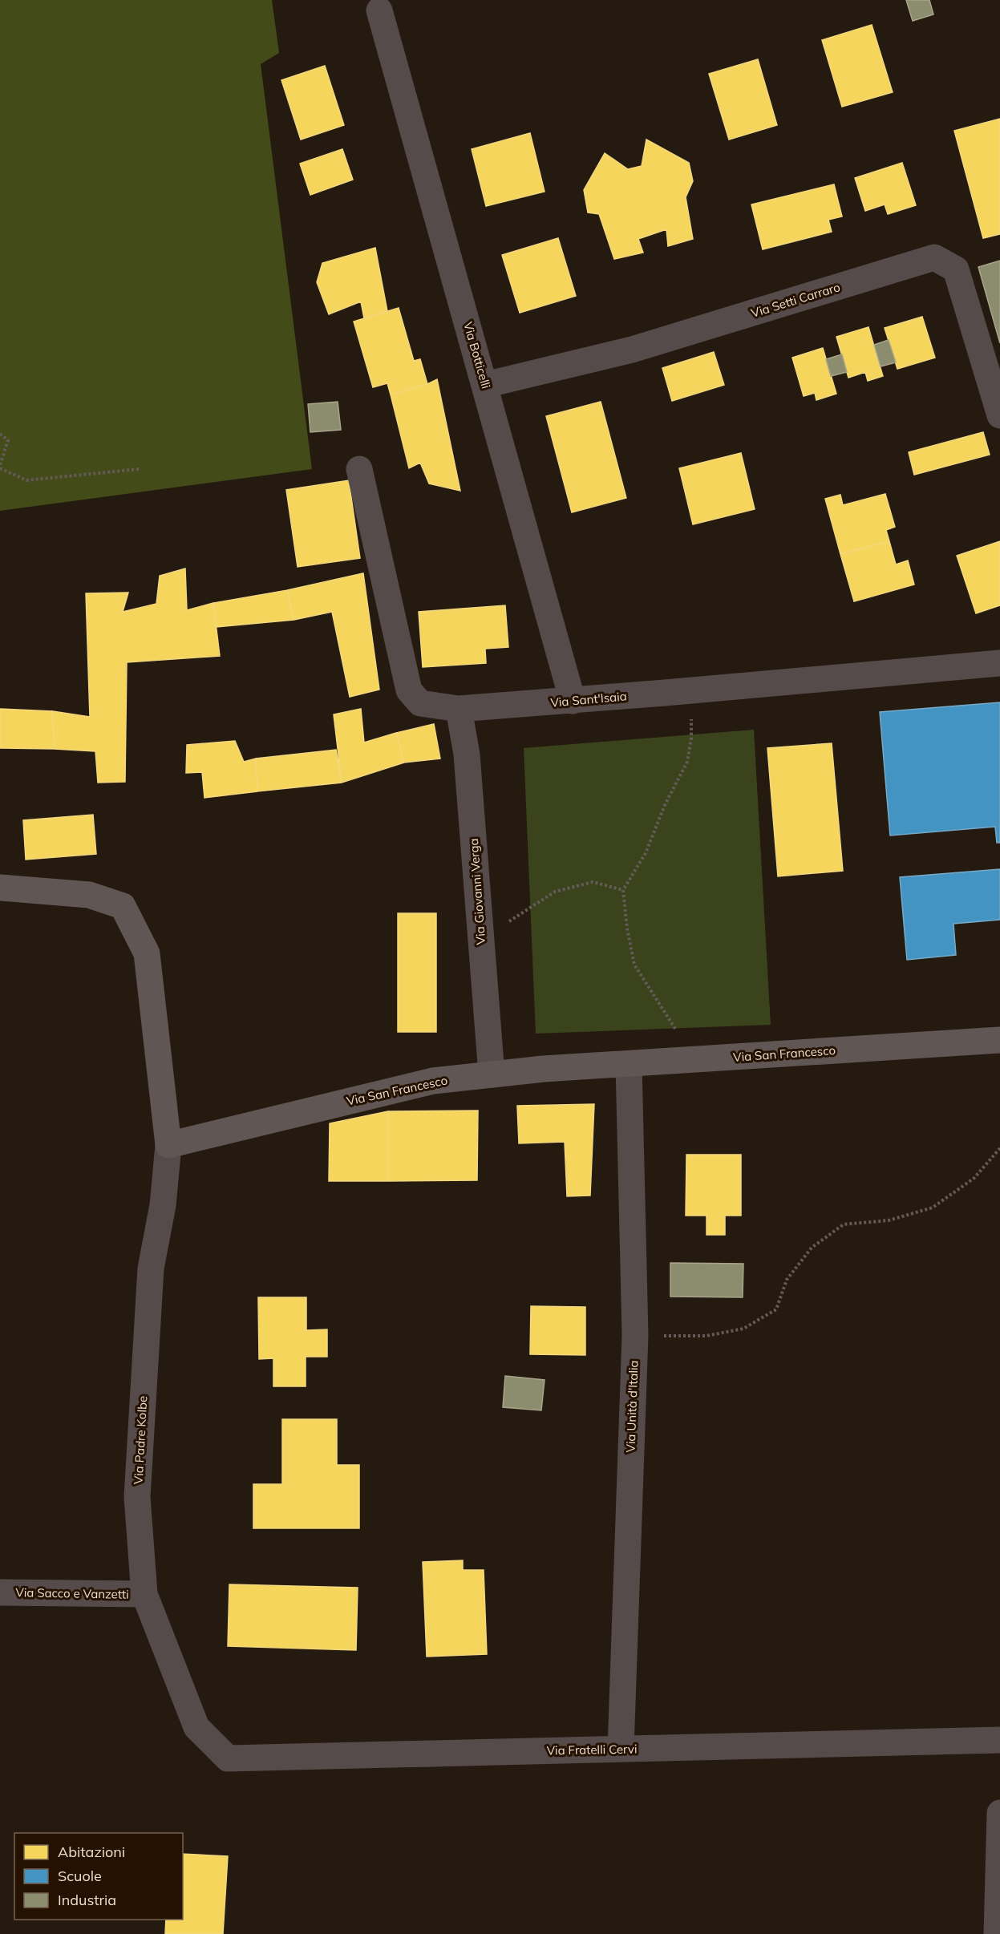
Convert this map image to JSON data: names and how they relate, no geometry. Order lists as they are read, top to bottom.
{
  "streets": {
    "street": [
      "Via Setti Carraro",
      "Via Botticelli",
      "Via Sant'Isaia",
      "Via Giovanni Verga",
      "Via San Francesco",
      "Via Unità d'Italia",
      "Via Padre Kolbe",
      "Via Sacco e Vanzetti",
      "Via Fratelli Cervi"
    ]
  },
  "crossings": [
    ["Via Setti Carraro", "Via Botticelli"],
    ["Via Botticelli", "Via Sant'Isaia"],
    ["Via Sant'Isaia", "Via Giovanni Verga"],
    ["Via Giovanni Verga", "Via San Francesco"],
    ["Via San Francesco", "Via Unità d'Italia"],
    ["Via San Francesco", "Via Padre Kolbe"],
    ["Via Unità d'Italia", "Via Fratelli Cervi"],
    ["Via Padre Kolbe", "Via Sacco e Vanzetti"],
    ["Via Padre Kolbe", "Via Fratelli Cervi"]
  ],
  "legend": ["Abitazioni", "Scuole", "Industria"]
}
